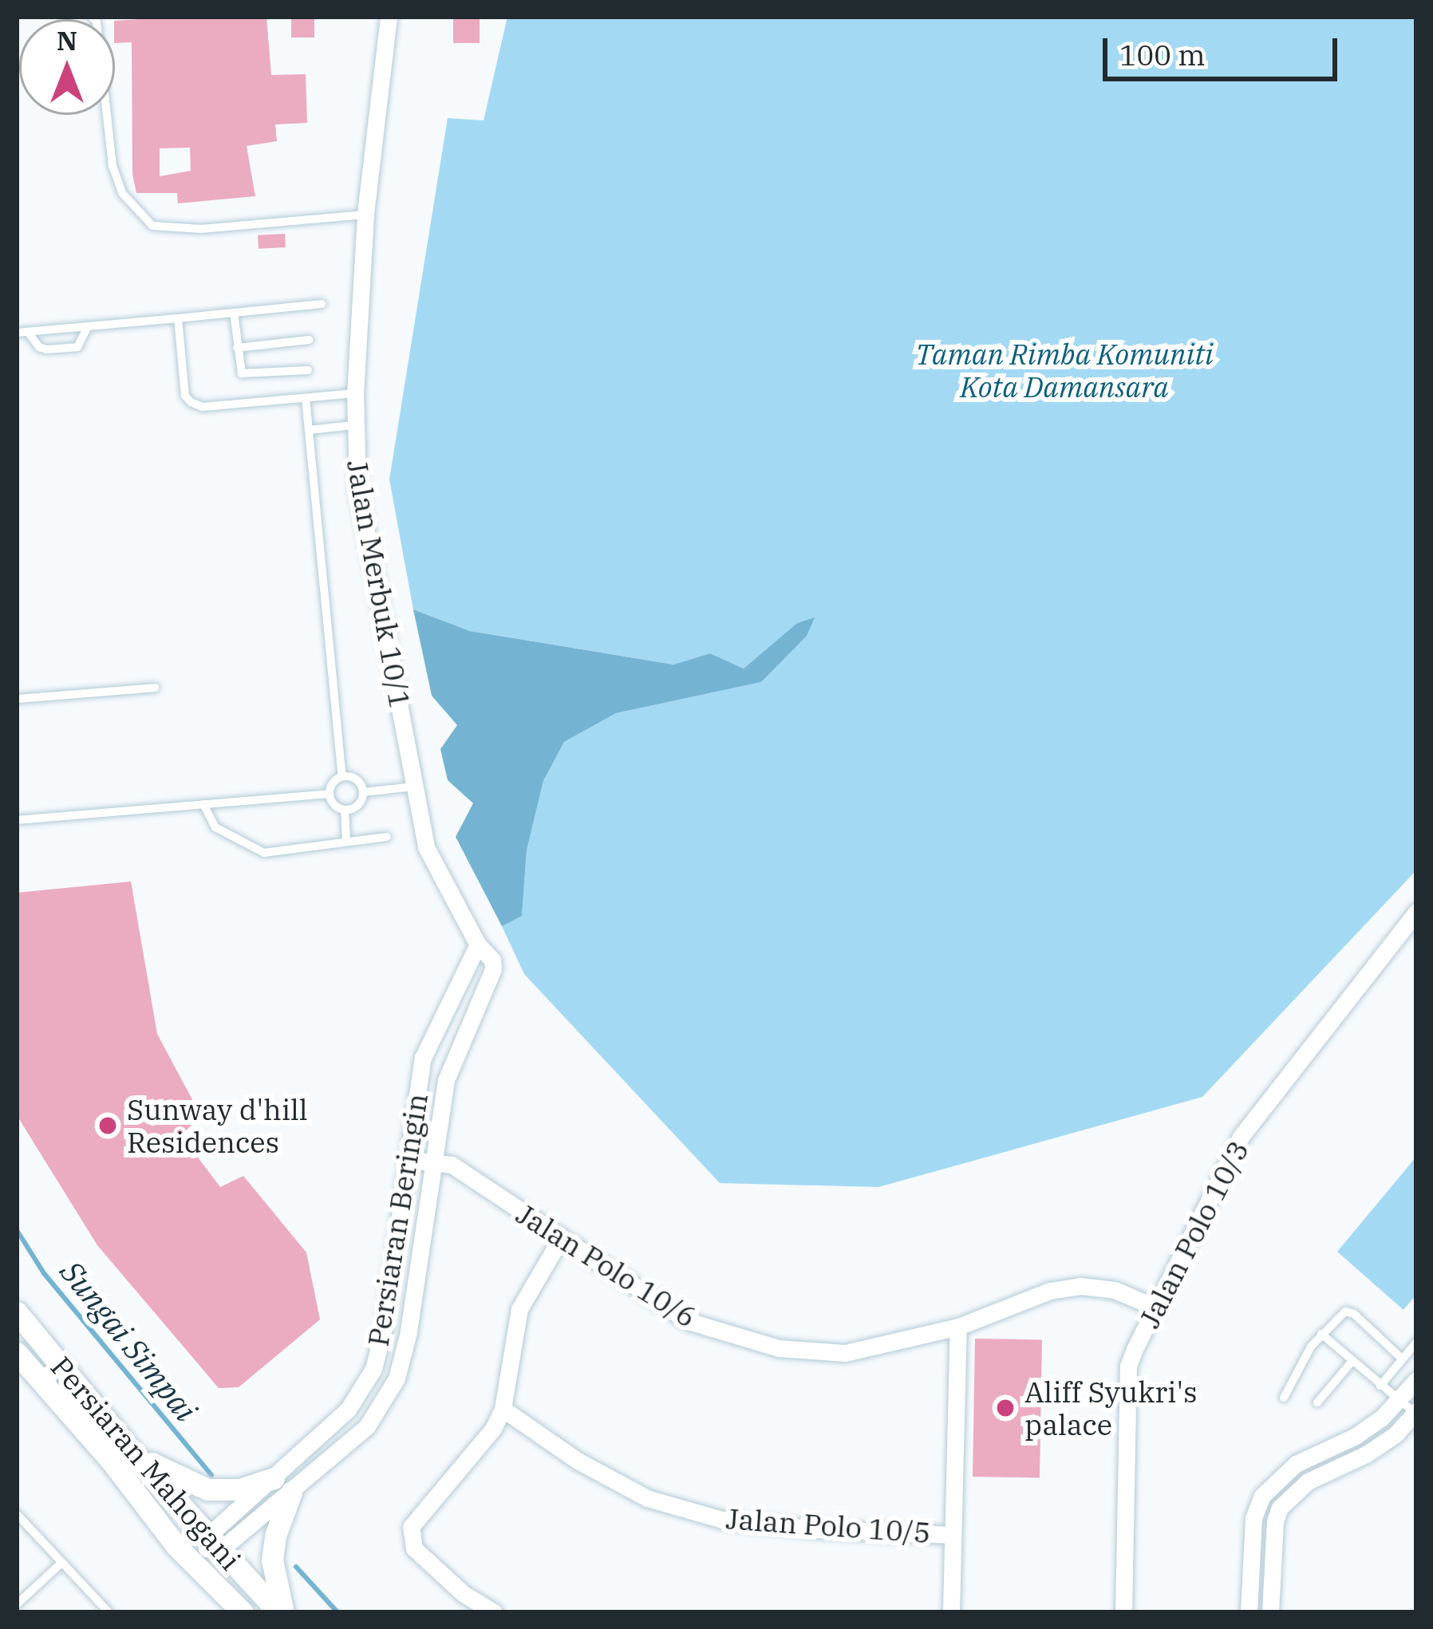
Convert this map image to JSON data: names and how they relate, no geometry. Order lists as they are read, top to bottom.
{
  "streets": {
    "main road": ["Persiaran Mahogani"],
    "street": [
      "Jalan Merbuk 10/1",
      "Persiaran Beringin",
      "Jalan Polo 10/3",
      "Jalan Polo 10/6",
      "Jalan Polo 10/5"
    ]
  },
  "crossings": [
    ["Jalan Merbuk 10/1", "Persiaran Beringin"],
    ["Persiaran Beringin", "Jalan Polo 10/6"],
    ["Persiaran Beringin", "Persiaran Mahogani"],
    ["Jalan Polo 10/3", "Jalan Polo 10/6"]
  ],
  "water": ["Sungai Simpai"],
  "parks": ["Taman Rimba Komuniti Kota Damansara"],
  "places": ["Sunway d'hill Residences", "Aliff Syukri's palace"],
  "scale_bar": "100 m",
  "north": "top"
}
